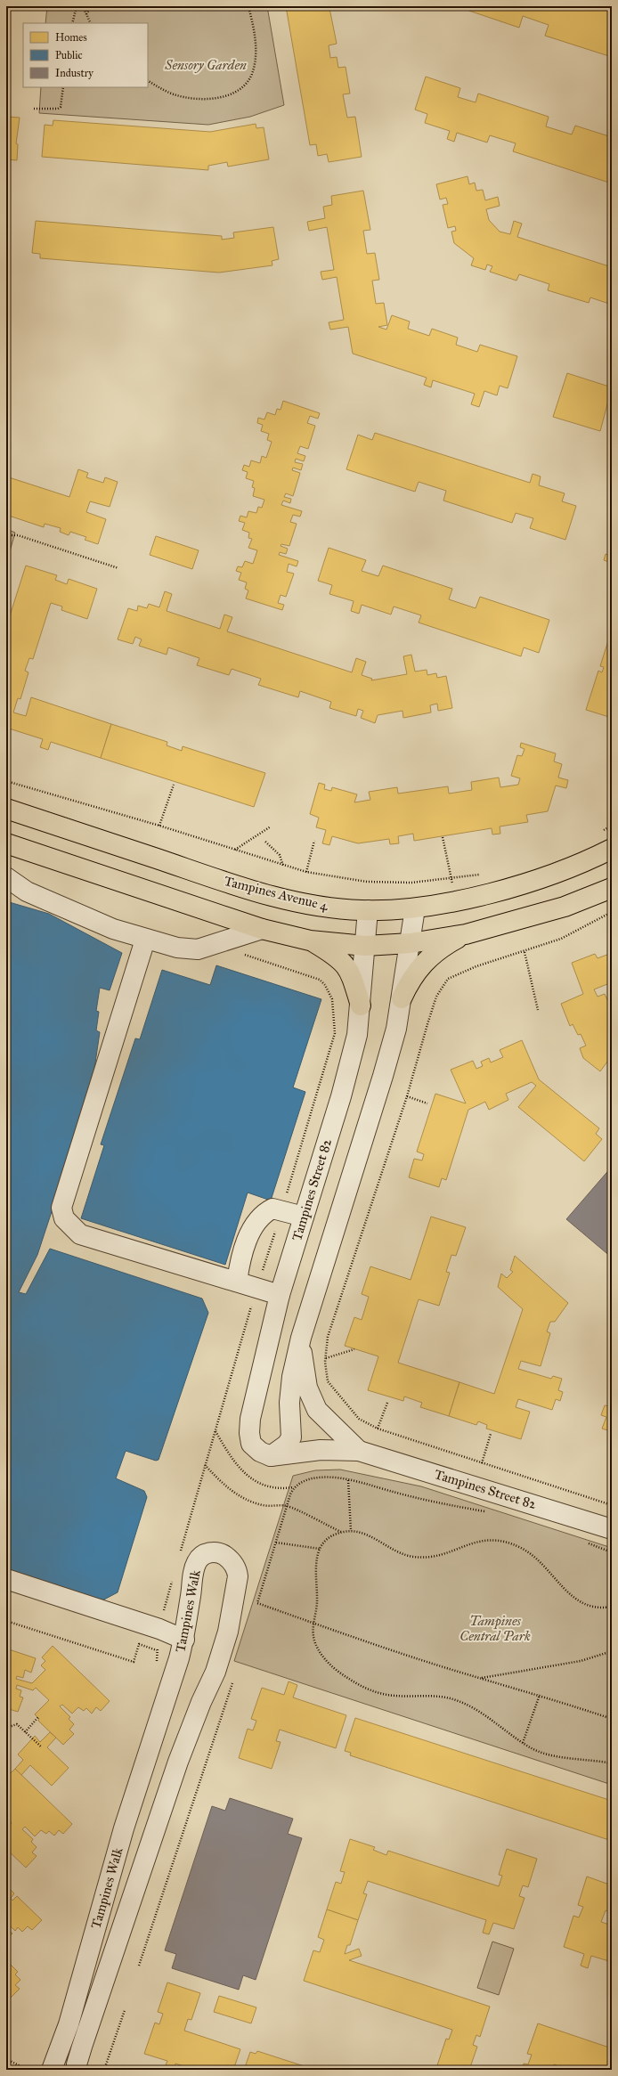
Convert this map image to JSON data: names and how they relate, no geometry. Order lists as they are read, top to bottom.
{
  "streets": {
    "main road": ["Tampines Avenue 4"],
    "street": ["Tampines Street 82", "Tampines Walk"]
  },
  "crossings": [
    ["Tampines Avenue 4", "Tampines Street 82"]
  ],
  "parks": ["Sensory Garden", "Tampines Central Park"],
  "legend": ["Homes", "Public", "Industry"]
}
